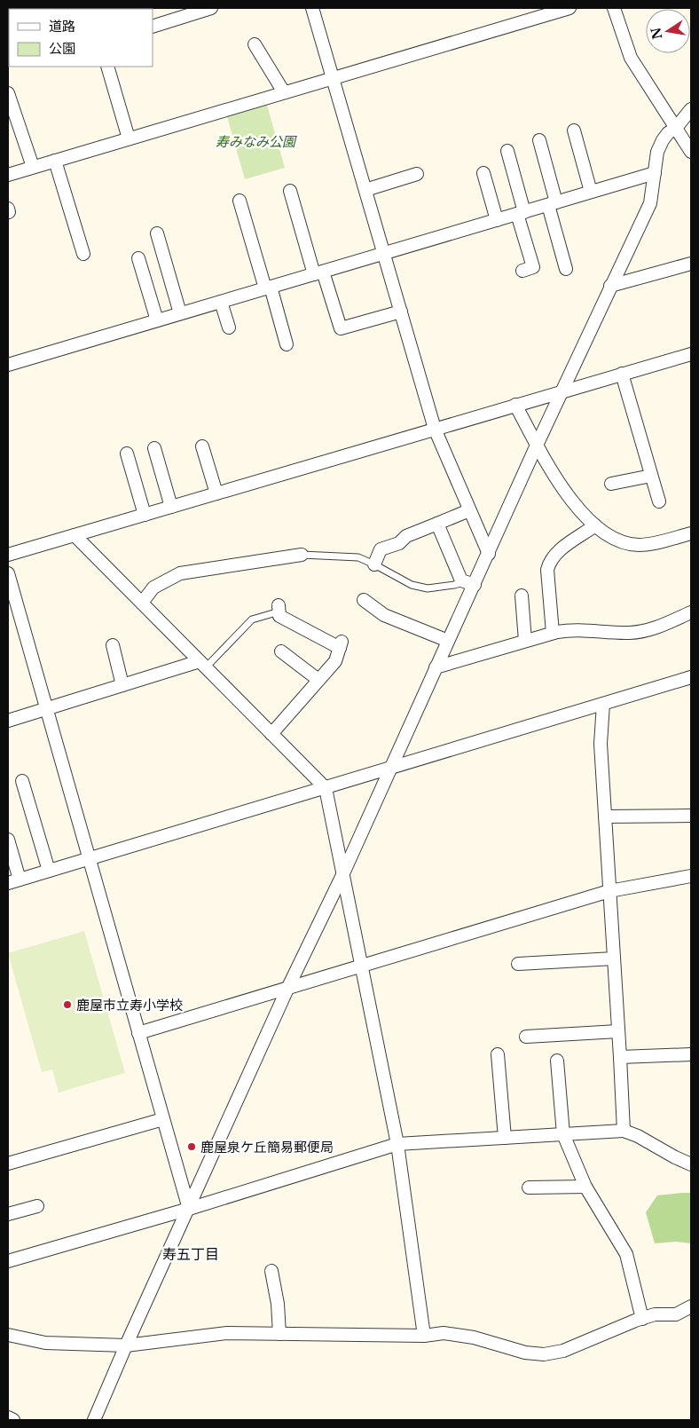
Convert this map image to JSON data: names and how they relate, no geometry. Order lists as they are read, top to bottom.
{
  "districts": ["寿五丁目"],
  "parks": ["寿みなみ公園"],
  "places": ["鹿屋市立寿小学校", "鹿屋泉ケ丘簡易郵便局"],
  "legend": ["道路", "公園"],
  "north": "left"
}
